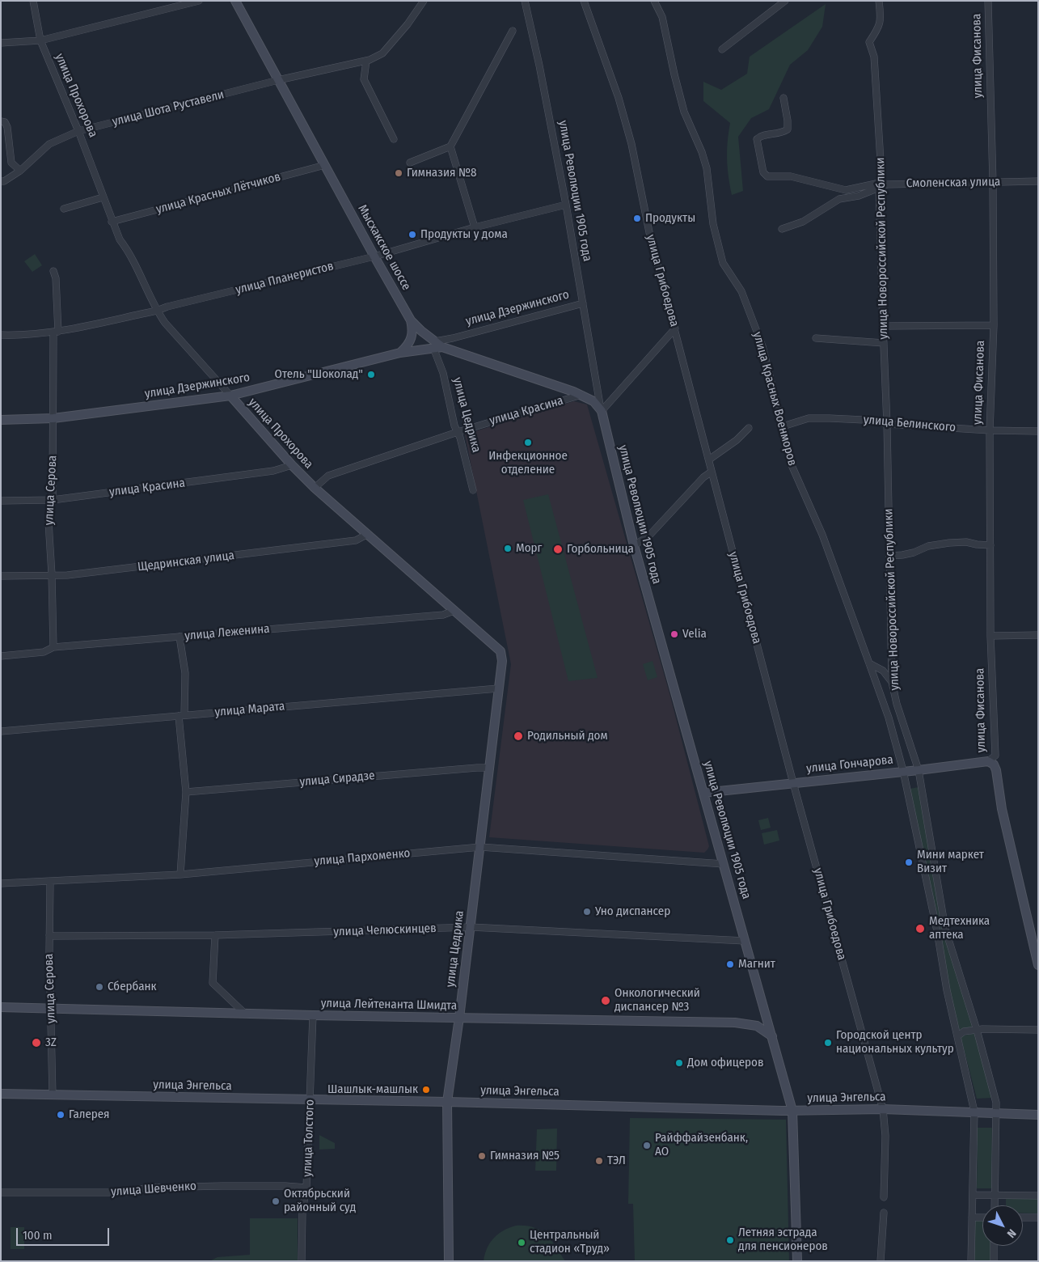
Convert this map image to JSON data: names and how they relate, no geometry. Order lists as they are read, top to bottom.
{
  "streets": {
    "street": [
      "улица Фисанова",
      "улица Прохорова",
      "улица Шота Руставели",
      "Смоленская улица",
      "улица Революции 1905 года",
      "улица Красных Лётчиков",
      "Мысхакское шоссе",
      "улица Новороссийской Республики",
      "улица Планеристов",
      "улица Грибоедова",
      "улица Дзержинского",
      "улица Красных Военморов",
      "улица Красина",
      "улица Цедрика",
      "улица Белинского",
      "улица Серова",
      "Щедринская улица",
      "улица Леженина",
      "улица Марата",
      "улица Гончарова",
      "улица Сирадзе",
      "улица Пархоменко",
      "улица Челюскинцев",
      "улица Лейтенанта Шмидта",
      "улица Энгельса",
      "улица Толстого",
      "улица Шевченко"
    ]
  },
  "crossings": [
    ["улица Фисанова", "Смоленская улица"],
    ["улица Фисанова", "улица Белинского"],
    ["улица Фисанова", "улица Гончарова"],
    ["улица Прохорова", "улица Шота Руставели"],
    ["улица Прохорова", "улица Красных Лётчиков"],
    ["улица Прохорова", "улица Планеристов"],
    ["улица Прохорова", "улица Дзержинского"],
    ["улица Прохорова", "улица Красина"],
    ["улица Прохорова", "улица Цедрика"],
    ["улица Прохорова", "Щедринская улица"],
    ["улица Прохорова", "улица Леженина"],
    ["улица Шота Руставели", "Мысхакское шоссе"],
    ["Смоленская улица", "улица Новороссийской Республики"],
    ["улица Революции 1905 года", "Мысхакское шоссе"],
    ["улица Революции 1905 года", "улица Планеристов"],
    ["улица Революции 1905 года", "улица Дзержинского"],
    ["улица Революции 1905 года", "улица Гончарова"],
    ["улица Революции 1905 года", "улица Пархоменко"],
    ["улица Революции 1905 года", "улица Челюскинцев"],
    ["улица Революции 1905 года", "улица Лейтенанта Шмидта"],
    ["улица Революции 1905 года", "улица Энгельса"],
    ["улица Красных Лётчиков", "Мысхакское шоссе"],
    ["Мысхакское шоссе", "улица Планеристов"],
    ["Мысхакское шоссе", "улица Дзержинского"],
    ["Мысхакское шоссе", "улица Красина"],
    ["Мысхакское шоссе", "улица Цедрика"],
    ["улица Новороссийской Республики", "улица Белинского"],
    ["улица Новороссийской Республики", "улица Гончарова"],
    ["улица Новороссийской Республики", "улица Энгельса"],
    ["улица Планеристов", "улица Серова"],
    ["улица Грибоедова", "улица Гончарова"],
    ["улица Грибоедова", "улица Энгельса"],
    ["улица Дзержинского", "улица Цедрика"],
    ["улица Дзержинского", "улица Серова"],
    ["улица Красных Военморов", "улица Белинского"],
    ["улица Красных Военморов", "улица Гончарова"],
    ["улица Красина", "улица Цедрика"],
    ["улица Красина", "улица Серова"],
    ["улица Цедрика", "улица Марата"],
    ["улица Цедрика", "улица Сирадзе"],
    ["улица Цедрика", "улица Пархоменко"],
    ["улица Цедрика", "улица Челюскинцев"],
    ["улица Цедрика", "улица Лейтенанта Шмидта"],
    ["улица Цедрика", "улица Энгельса"],
    ["улица Серова", "Щедринская улица"],
    ["улица Серова", "улица Леженина"],
    ["улица Серова", "улица Пархоменко"],
    ["улица Серова", "улица Челюскинцев"],
    ["улица Серова", "улица Лейтенанта Шмидта"],
    ["улица Серова", "улица Энгельса"],
    ["улица Лейтенанта Шмидта", "улица Толстого"],
    ["улица Энгельса", "улица Толстого"],
    ["улица Толстого", "улица Шевченко"]
  ],
  "places": [
    "Гимназия №8",
    "Продукты",
    "Продукты у дома",
    "Отель \"Шоколад\"",
    "Инфекционное отделение",
    "Морг",
    "Горбольница",
    "Velia",
    "Родильный дом",
    "Мини маркет Визит",
    "Уно диспансер",
    "Медтехника аптека",
    "Магнит",
    "Сбербанк",
    "Онкологический диспансер №3",
    "3Z",
    "Городской центр национальных культур",
    "Дом офицеров",
    "Шашлык-машлык",
    "Галерея",
    "Райффайзенбанк, АО",
    "Гимназия №5",
    "ТЭЛ",
    "Октябрьский районный суд",
    "Летняя эстрада для пенсионеров",
    "Центральный стадион «Труд»"
  ],
  "scale_bar": "100 m",
  "north": "bottom right"
}
